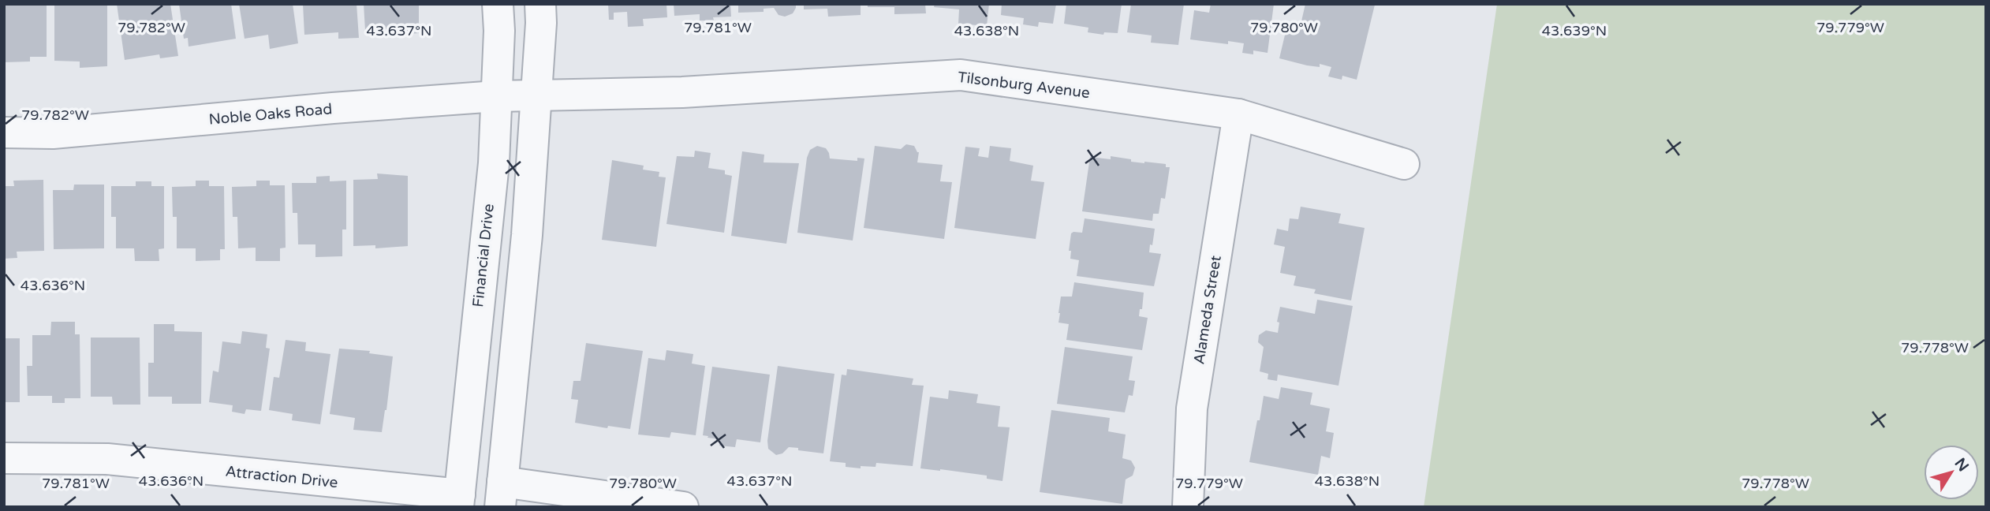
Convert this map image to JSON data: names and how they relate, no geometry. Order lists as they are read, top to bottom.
{
  "streets": {
    "street": [
      "Tilsonburg Avenue",
      "Noble Oaks Road",
      "Financial Drive",
      "Alameda Street",
      "Attraction Drive"
    ]
  },
  "crossings": [
    ["Tilsonburg Avenue", "Noble Oaks Road"],
    ["Tilsonburg Avenue", "Alameda Street"],
    ["Noble Oaks Road", "Financial Drive"],
    ["Financial Drive", "Attraction Drive"]
  ],
  "north": "top right",
  "coordinates": [
    "79.782°W",
    "79.781°W",
    "79.780°W",
    "79.779°W",
    "43.637°N",
    "43.638°N",
    "43.639°N",
    "43.636°N",
    "79.778°W"
  ]
}
